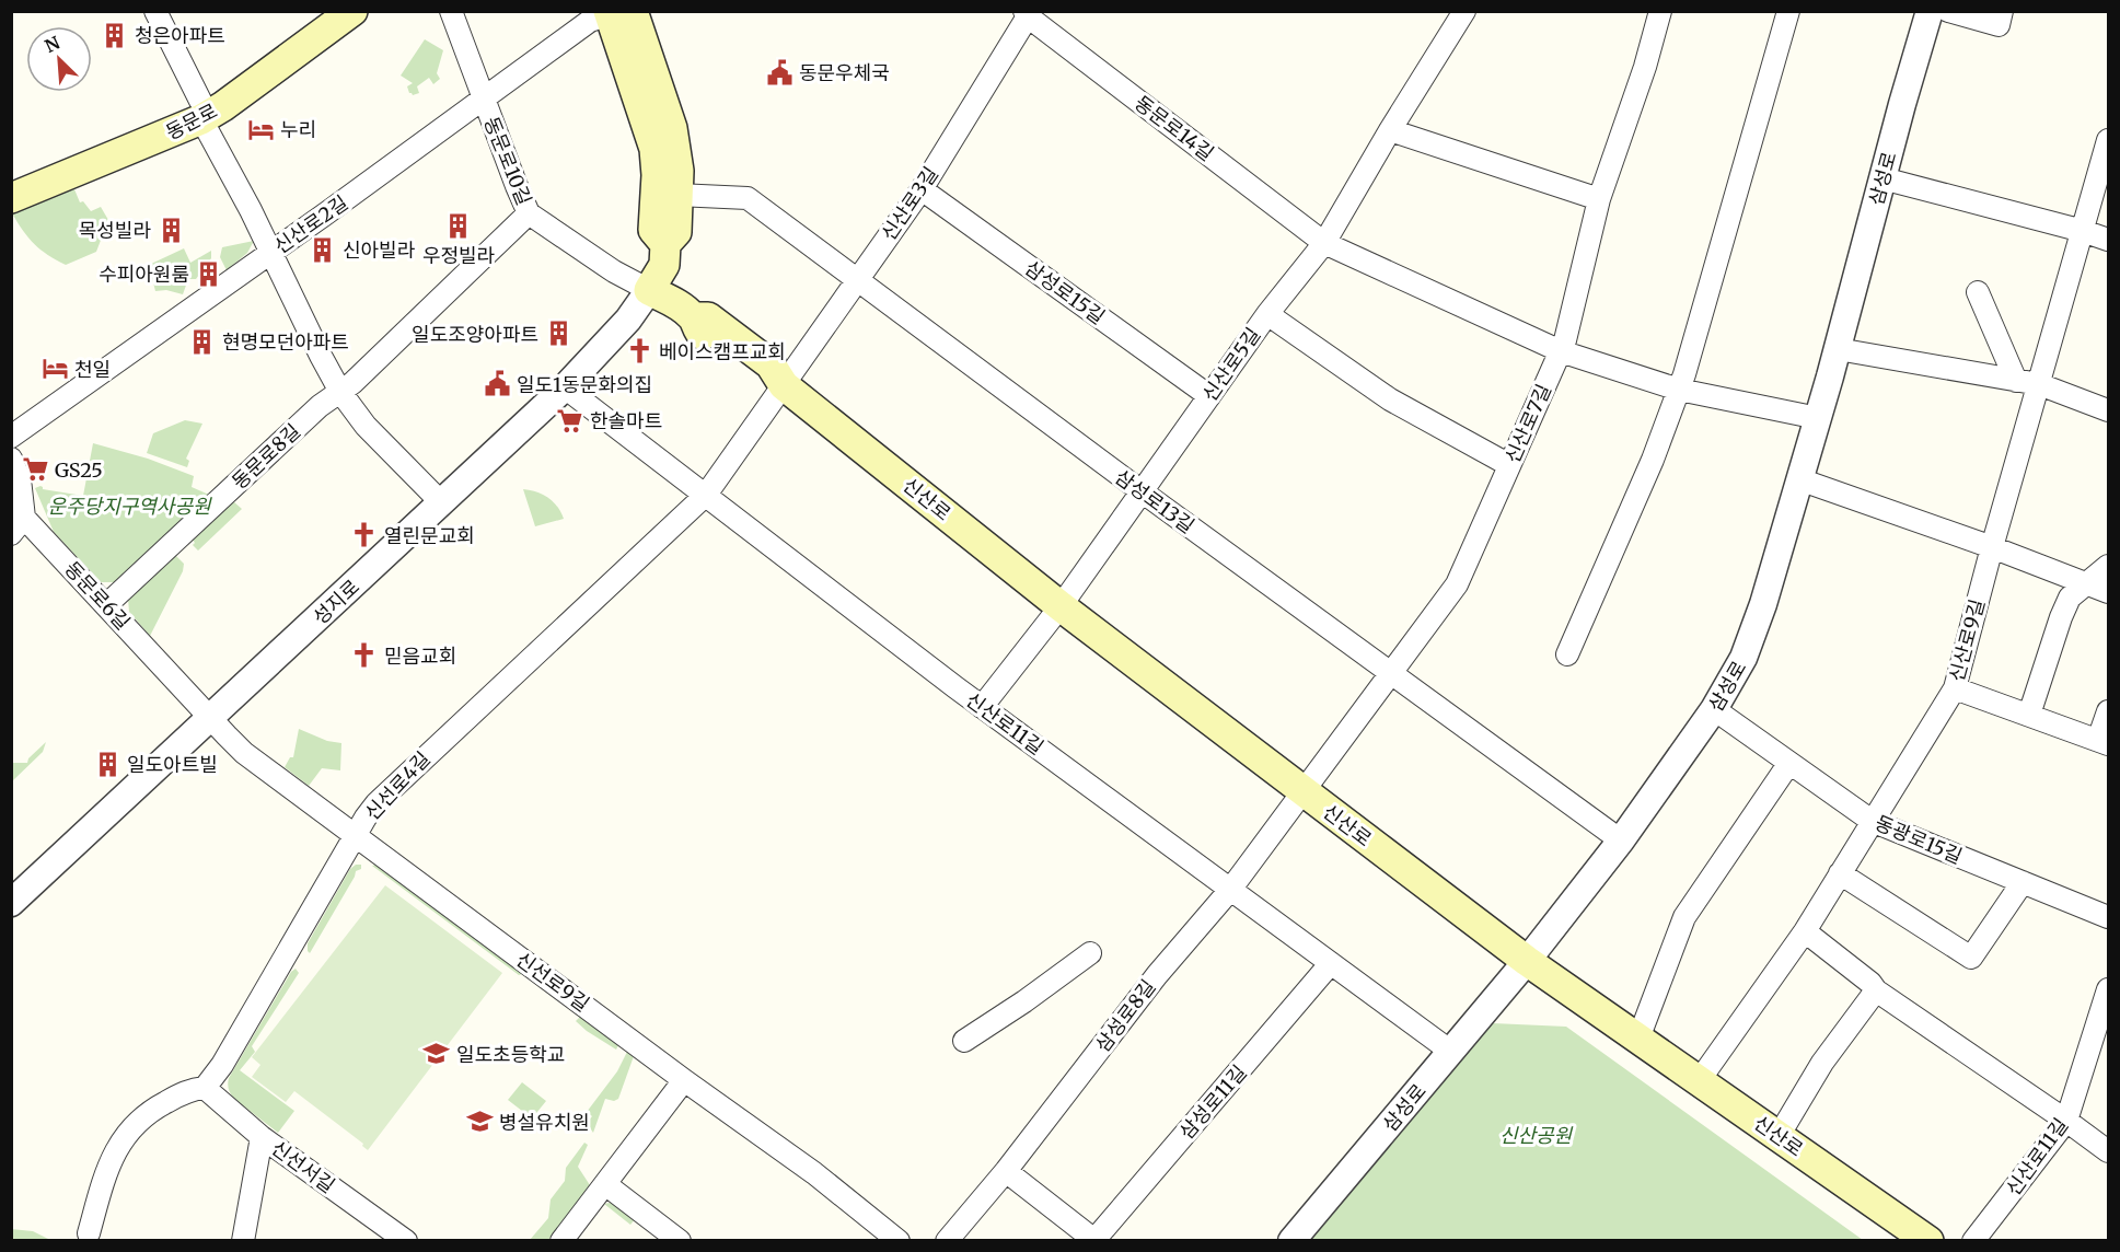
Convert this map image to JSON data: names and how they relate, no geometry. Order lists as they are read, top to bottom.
{
  "streets": {
    "main road": ["동문로", "신산로"],
    "street": [
      "동문로14길",
      "동문로10길",
      "삼성로",
      "신산로3길",
      "신산로2길",
      "삼성로15길",
      "신산로5길",
      "신산로7길",
      "동문로8길",
      "삼성로13길",
      "동문로6길",
      "성지로",
      "신산로9길",
      "신산로11길",
      "신선로4길",
      "동광로15길",
      "신선로9길",
      "삼성로8길",
      "삼성로11길",
      "신선서길"
    ]
  },
  "crossings": [
    ["동문로14길", "삼성로"],
    ["동문로14길", "신산로3길"],
    ["동문로14길", "신산로5길"],
    ["동문로14길", "신산로7길"],
    ["동문로10길", "신산로2길"],
    ["동문로10길", "동문로8길"],
    ["동문로10길", "신산로"],
    ["동문로10길", "성지로"],
    ["삼성로", "신산로"],
    ["삼성로", "삼성로13길"],
    ["삼성로", "신산로11길"],
    ["삼성로", "동광로15길"],
    ["신산로3길", "삼성로15길"],
    ["신산로3길", "신산로"],
    ["신산로3길", "삼성로13길"],
    ["신산로3길", "신선로4길"],
    ["삼성로15길", "신산로5길"],
    ["신산로5길", "신산로"],
    ["신산로5길", "삼성로13길"],
    ["신산로5길", "신산로11길"],
    ["신산로7길", "신산로"],
    ["신산로7길", "삼성로13길"],
    ["신산로7길", "삼성로8길"],
    ["동문로8길", "동문로6길"],
    ["신산로", "성지로"],
    ["신산로", "신산로9길"],
    ["신산로", "신선로4길"],
    ["신산로", "삼성로8길"],
    ["동문로6길", "성지로"],
    ["동문로6길", "신선로9길"],
    ["성지로", "신산로11길"],
    ["성지로", "신선로9길"],
    ["신산로9길", "동광로15길"],
    ["신산로11길", "신선로4길"],
    ["신산로11길", "삼성로8길"],
    ["신산로11길", "삼성로11길"],
    ["신선로4길", "신선로9길"],
    ["신선로4길", "신선서길"]
  ],
  "parks": ["운주당지구역사공원", "신산공원"],
  "places": {
    "building": [
      "청은아파트",
      "우정빌라",
      "목성빌라",
      "신아빌라",
      "수피아원룸",
      "일도조양아파트",
      "현명모던아파트",
      "일도아트빌"
    ],
    "public building": ["동문우체국", "일도1동문화의집"],
    "hotel": ["누리", "천일"],
    "church": ["베이스캠프교회", "열린문교회", "믿음교회"],
    "supermarket": ["한솔마트", "GS25"],
    "school or university": ["일도초등학교", "병설유치원"]
  },
  "north": "top left"
}
